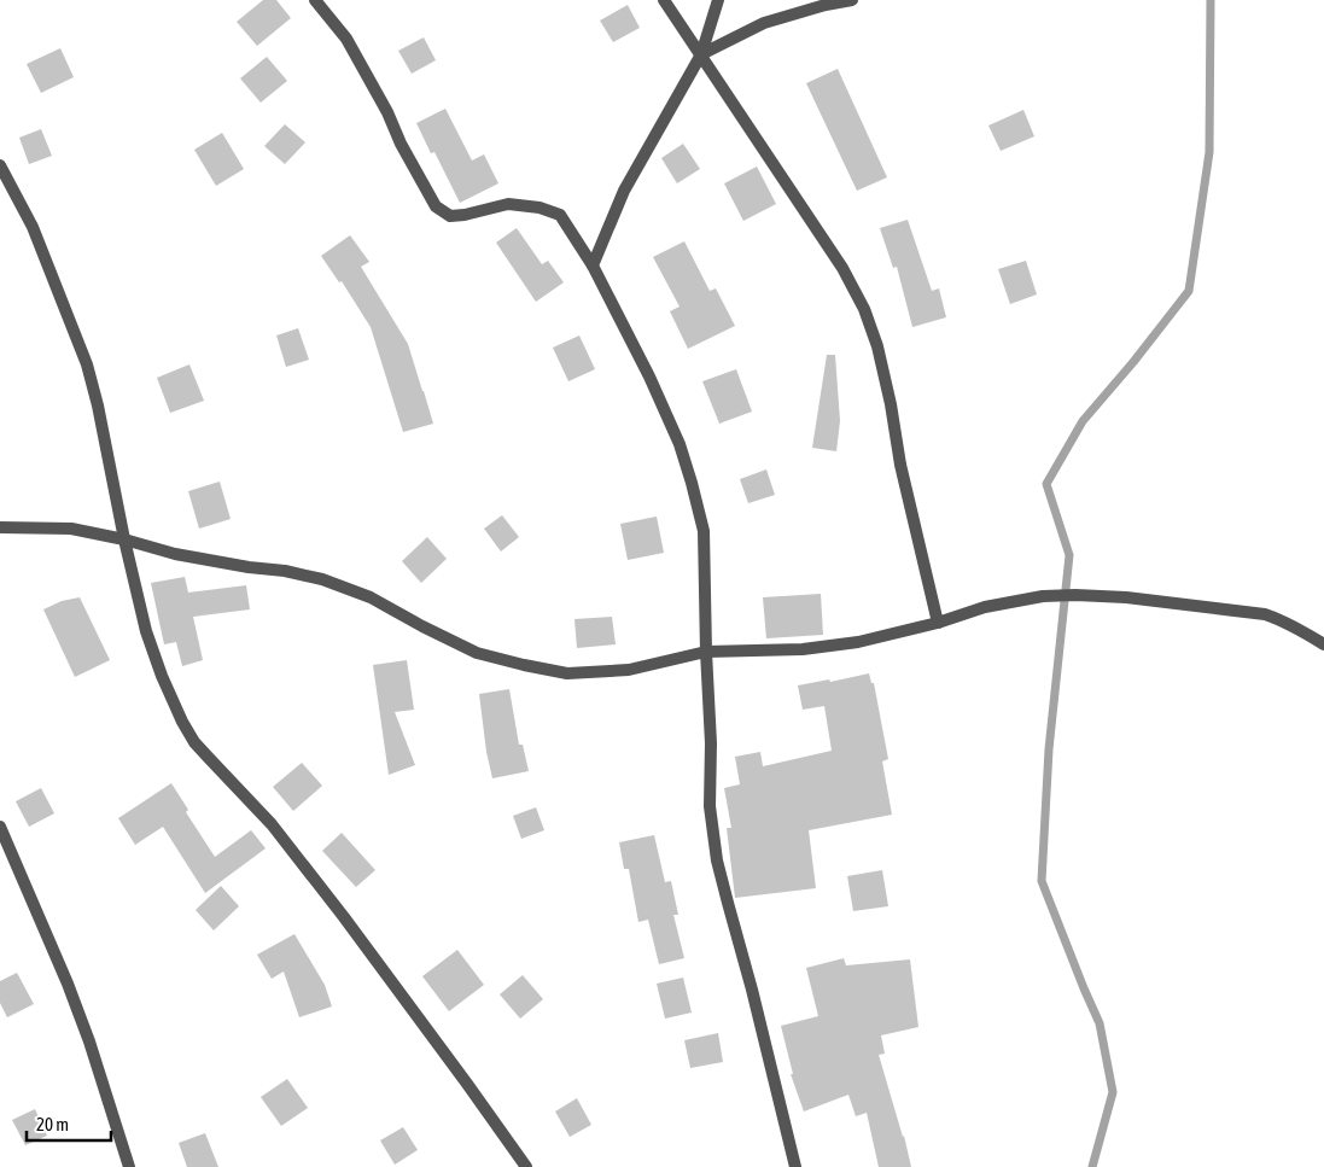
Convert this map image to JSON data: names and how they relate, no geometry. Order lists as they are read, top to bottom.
{
  "scale_bar": "20 m"
}
